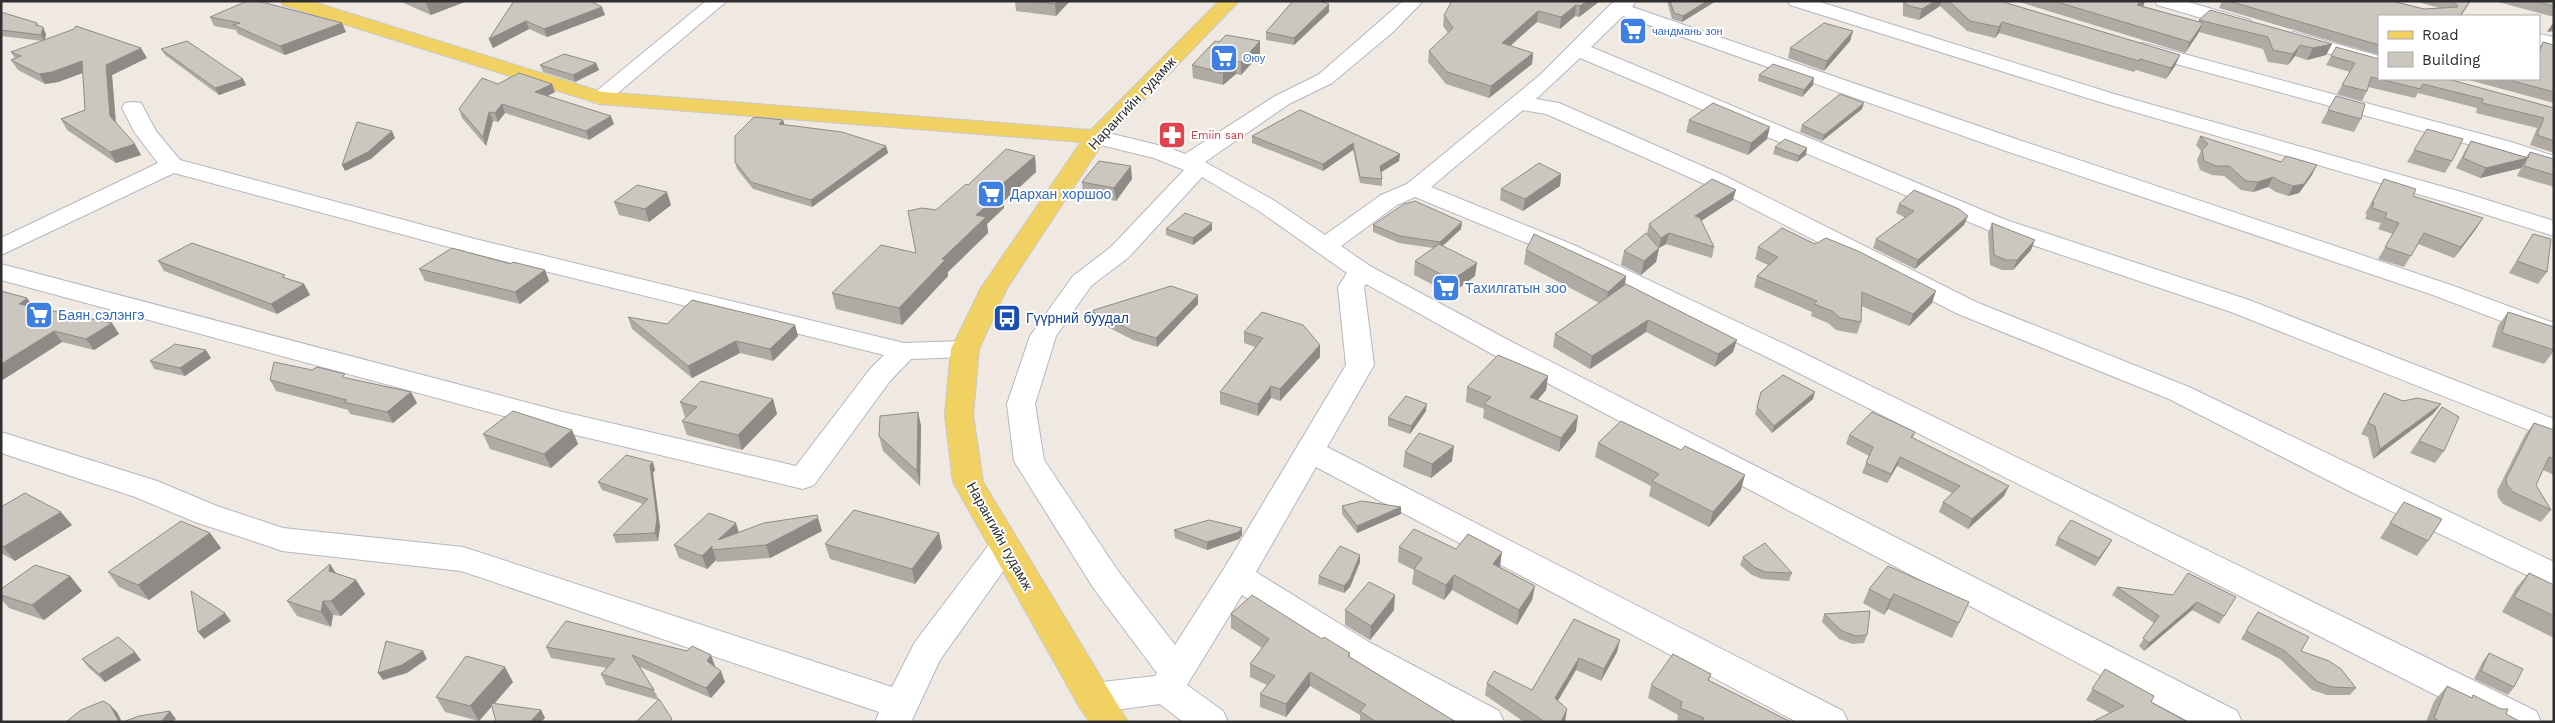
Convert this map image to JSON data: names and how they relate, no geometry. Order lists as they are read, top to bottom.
{
  "streets": {
    "main road": ["Нарангийн гудамж"]
  },
  "places": {
    "supermarket": [
      "чандмань зон",
      "Оюу",
      "Дархан хоршоо",
      "Тахилгатын зоо",
      "Баян сэлэнгэ"
    ],
    "pharmacy": ["Emiin san"],
    "bus stop": ["Гүүрний буудал"]
  },
  "legend": ["Road", "Building"]
}
